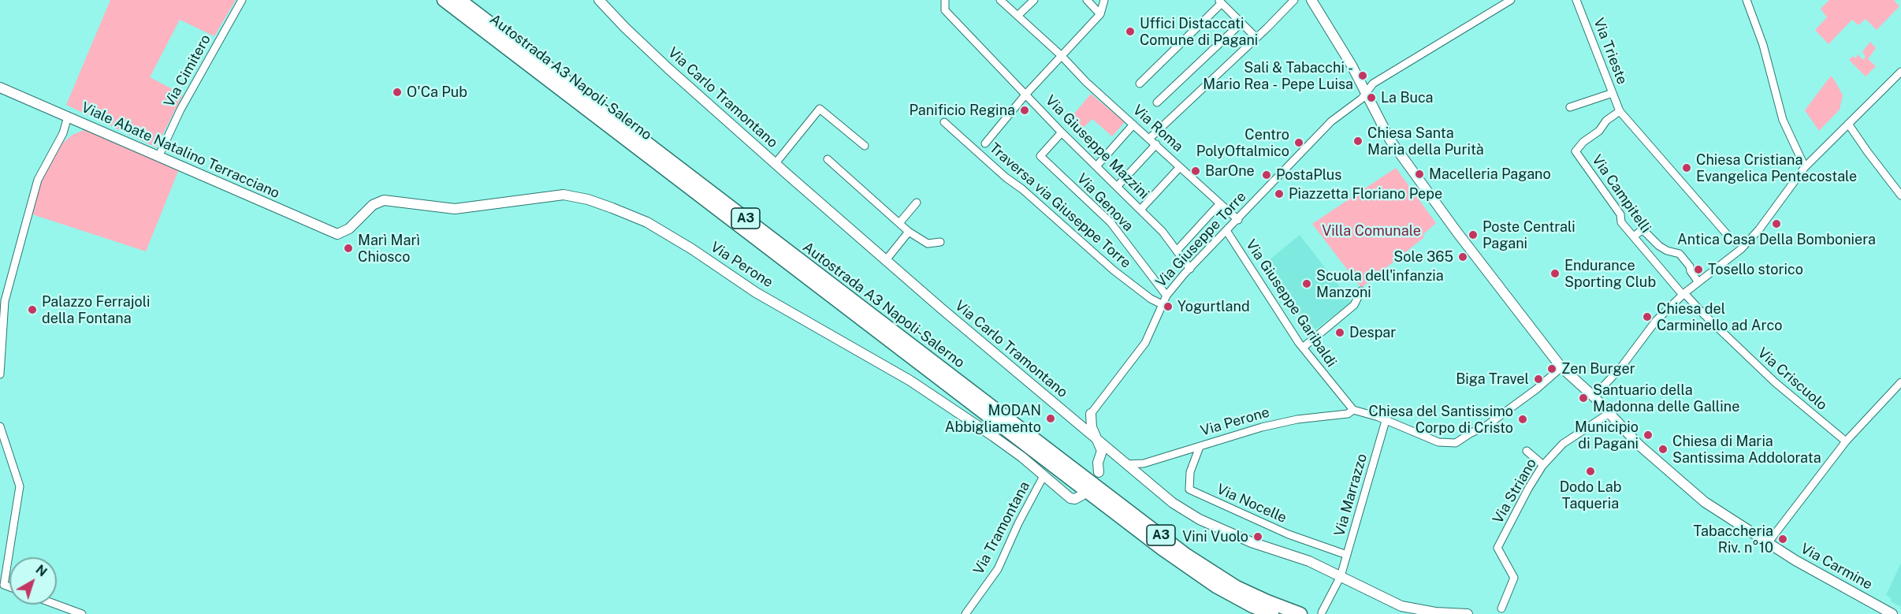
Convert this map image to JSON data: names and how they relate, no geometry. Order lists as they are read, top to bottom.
{
  "streets": {
    "highway": ["Autostrada A3 Napoli-Salerno", "A3"],
    "street": [
      "Via Trieste",
      "Via Cimitero",
      "Via Carlo Tramontano",
      "Via Roma",
      "Via Giuseppe Mazzini",
      "Viale Abate Natalino Terracciano",
      "Via Campitelli",
      "Via Genova",
      "Traversa via Giuseppe Torre",
      "Via Giuseppe Torre",
      "Via Perone",
      "Via Giuseppe Garibaldi",
      "Via Criscuolo",
      "Via Striano",
      "Via Marrazzo",
      "Via Nocelle",
      "Via Tramontana",
      "Via Carmine"
    ]
  },
  "crossings": [
    ["Via Trieste", "Via Campitelli"],
    ["Via Cimitero", "Viale Abate Natalino Terracciano"],
    ["Via Carlo Tramontano", "Via Giuseppe Torre"],
    ["Via Carlo Tramontano", "Via Perone"],
    ["Via Carlo Tramontano", "Via Marrazzo"],
    ["Via Roma", "Via Giuseppe Torre"],
    ["Via Giuseppe Mazzini", "Via Genova"],
    ["Via Giuseppe Mazzini", "Via Giuseppe Torre"],
    ["Viale Abate Natalino Terracciano", "Via Perone"],
    ["Via Campitelli", "Via Criscuolo"],
    ["Via Genova", "Via Giuseppe Torre"],
    ["Traversa via Giuseppe Torre", "Via Giuseppe Torre"],
    ["Via Giuseppe Torre", "Via Giuseppe Garibaldi"],
    ["Via Giuseppe Torre", "Via Carmine"],
    ["Via Perone", "Via Giuseppe Garibaldi"],
    ["Via Perone", "Via Nocelle"],
    ["Via Perone", "Via Tramontana"],
    ["Via Striano", "Via Carmine"],
    ["Via Marrazzo", "Via Nocelle"]
  ],
  "parks": ["Villa Comunale"],
  "places": [
    "Uffici Distaccati Comune di Pagani",
    "Sali & Tabacchi - Mario Rea - Pepe Luisa",
    "O'Ca Pub",
    "La Buca",
    "Panificio Regina",
    "Chiesa Santa Maria della Purità",
    "Centro PolyOftalmico",
    "Chiesa Cristiana Evangelica Pentecostale",
    "BarOne",
    "Macelleria Pagano",
    "PostaPlus",
    "Piazzetta Floriano Pepe",
    "Antica Casa Della Bomboniera",
    "Poste Centrali Pagani",
    "Marì Marì Chiosco",
    "Sole 365",
    "Tosello storico",
    "Endurance Sporting Club",
    "Scuola dell'infanzia Manzoni",
    "Yogurtland",
    "Palazzo Ferrajoli della Fontana",
    "Chiesa del Carminello ad Arco",
    "Despar",
    "Zen Burger",
    "Biga Travel",
    "Santuario della Madonna delle Galline",
    "MODAN Abbigliamento",
    "Chiesa del Santissimo Corpo di Cristo",
    "Municipio di Pagani",
    "Chiesa di Maria Santissima Addolorata",
    "Dodo Lab Taqueria",
    "Vini Vuolo",
    "Tabaccheria Riv. n°10"
  ],
  "north": "top right"
}
